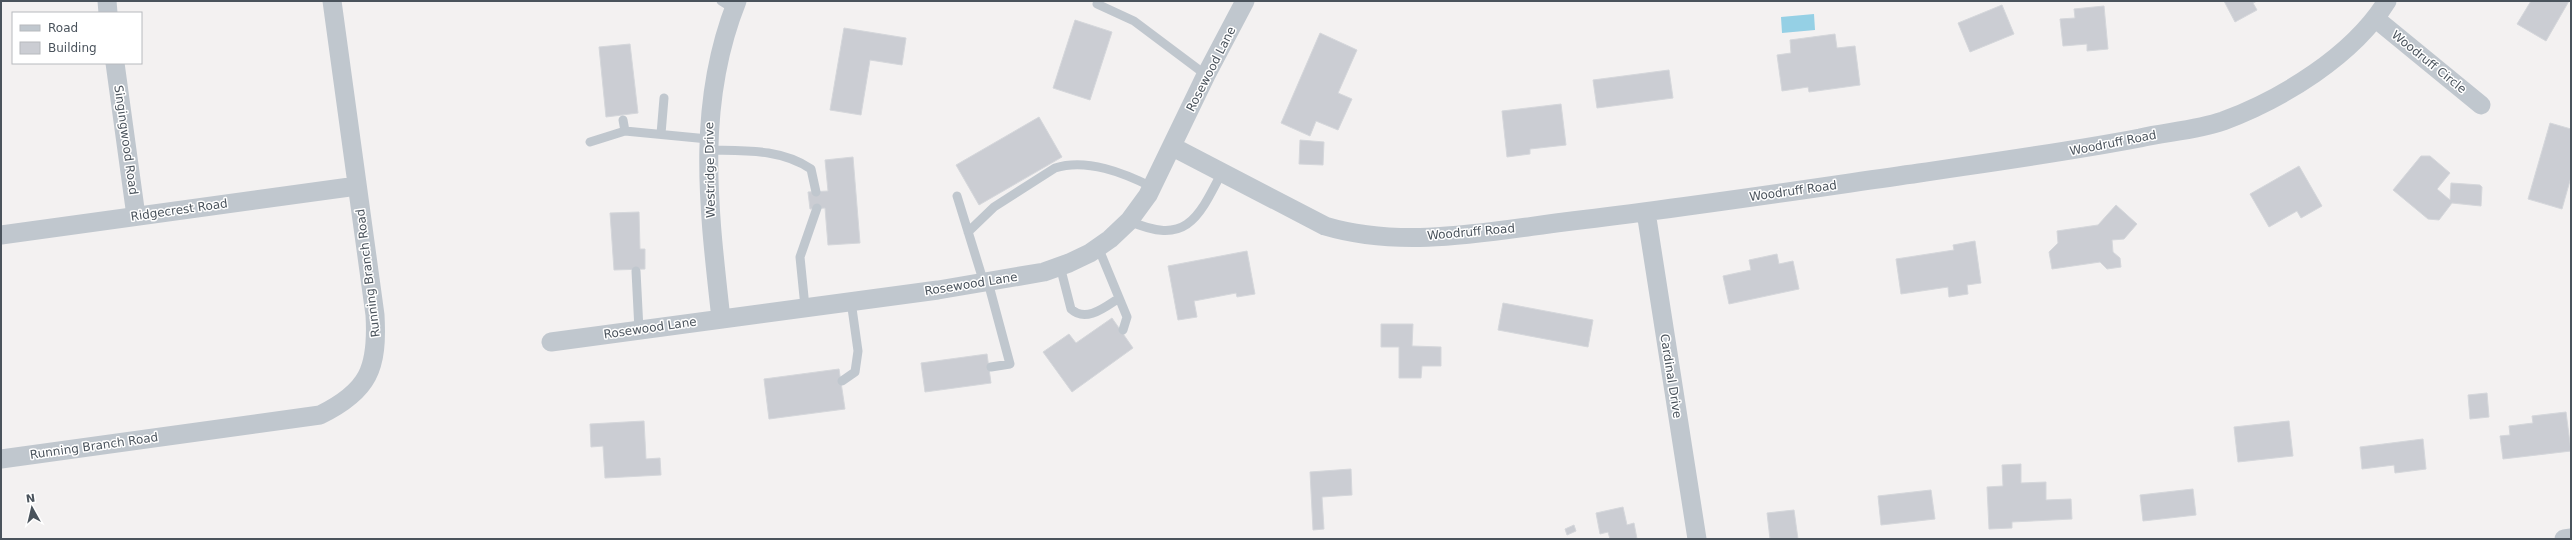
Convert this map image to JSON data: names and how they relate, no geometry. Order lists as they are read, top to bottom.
{
  "streets": {
    "street": [
      "Woodruff Circle",
      "Rosewood Lane",
      "Singingwood Road",
      "Woodruff Road",
      "Westridge Drive",
      "Ridgecrest Road",
      "Running Branch Road",
      "Cardinal Drive"
    ]
  },
  "crossings": [
    ["Woodruff Circle", "Woodruff Road"],
    ["Rosewood Lane", "Woodruff Road"],
    ["Rosewood Lane", "Westridge Drive"],
    ["Singingwood Road", "Ridgecrest Road"],
    ["Woodruff Road", "Cardinal Drive"],
    ["Ridgecrest Road", "Running Branch Road"]
  ],
  "legend": ["Road", "Building"],
  "north": "top"
}
